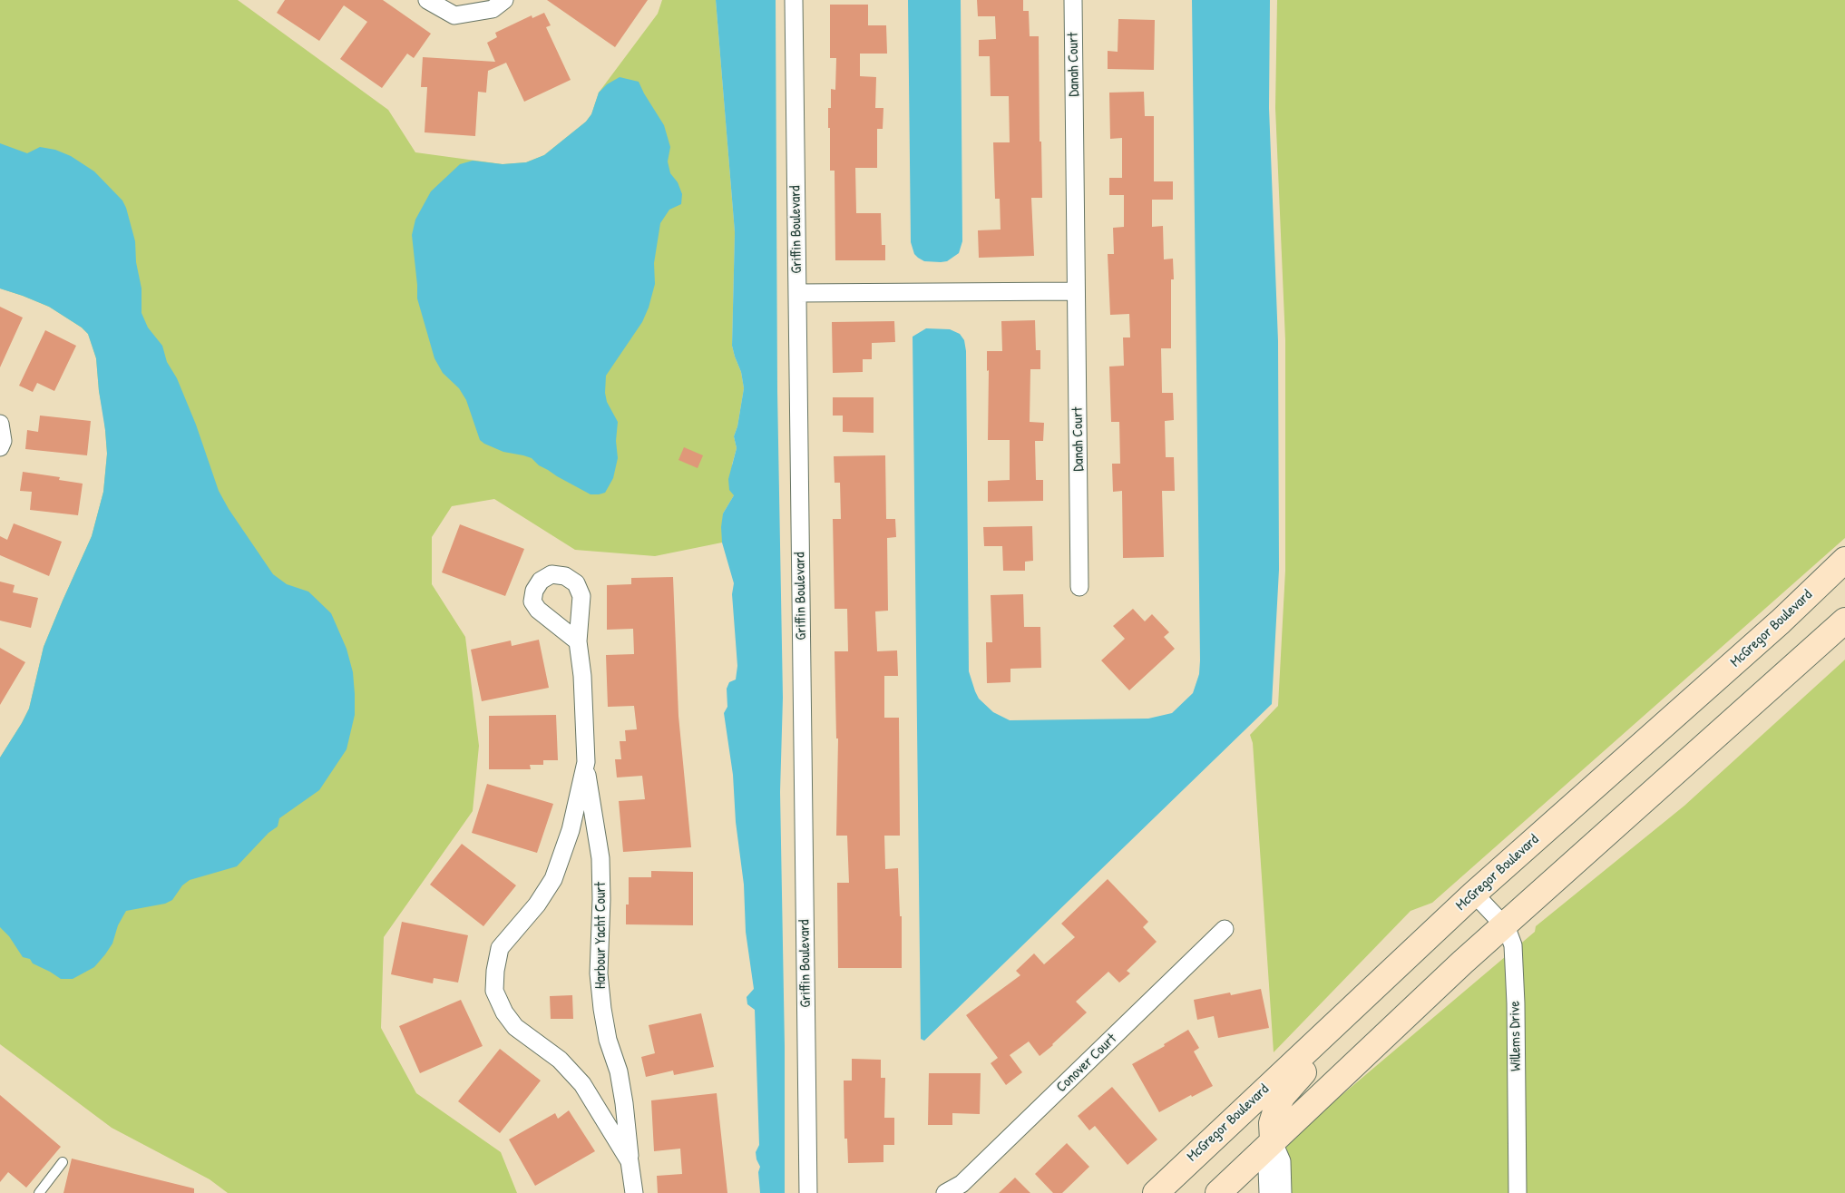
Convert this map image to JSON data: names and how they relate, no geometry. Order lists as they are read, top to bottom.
{
  "streets": {
    "main road": ["McGregor Boulevard"],
    "street": [
      "Danah Court",
      "Griffin Boulevard",
      "Harbour Yacht Court",
      "Willems Drive",
      "Conover Court"
    ]
  },
  "crossings": [
    ["McGregor Boulevard", "Willems Drive"]
  ]
}
